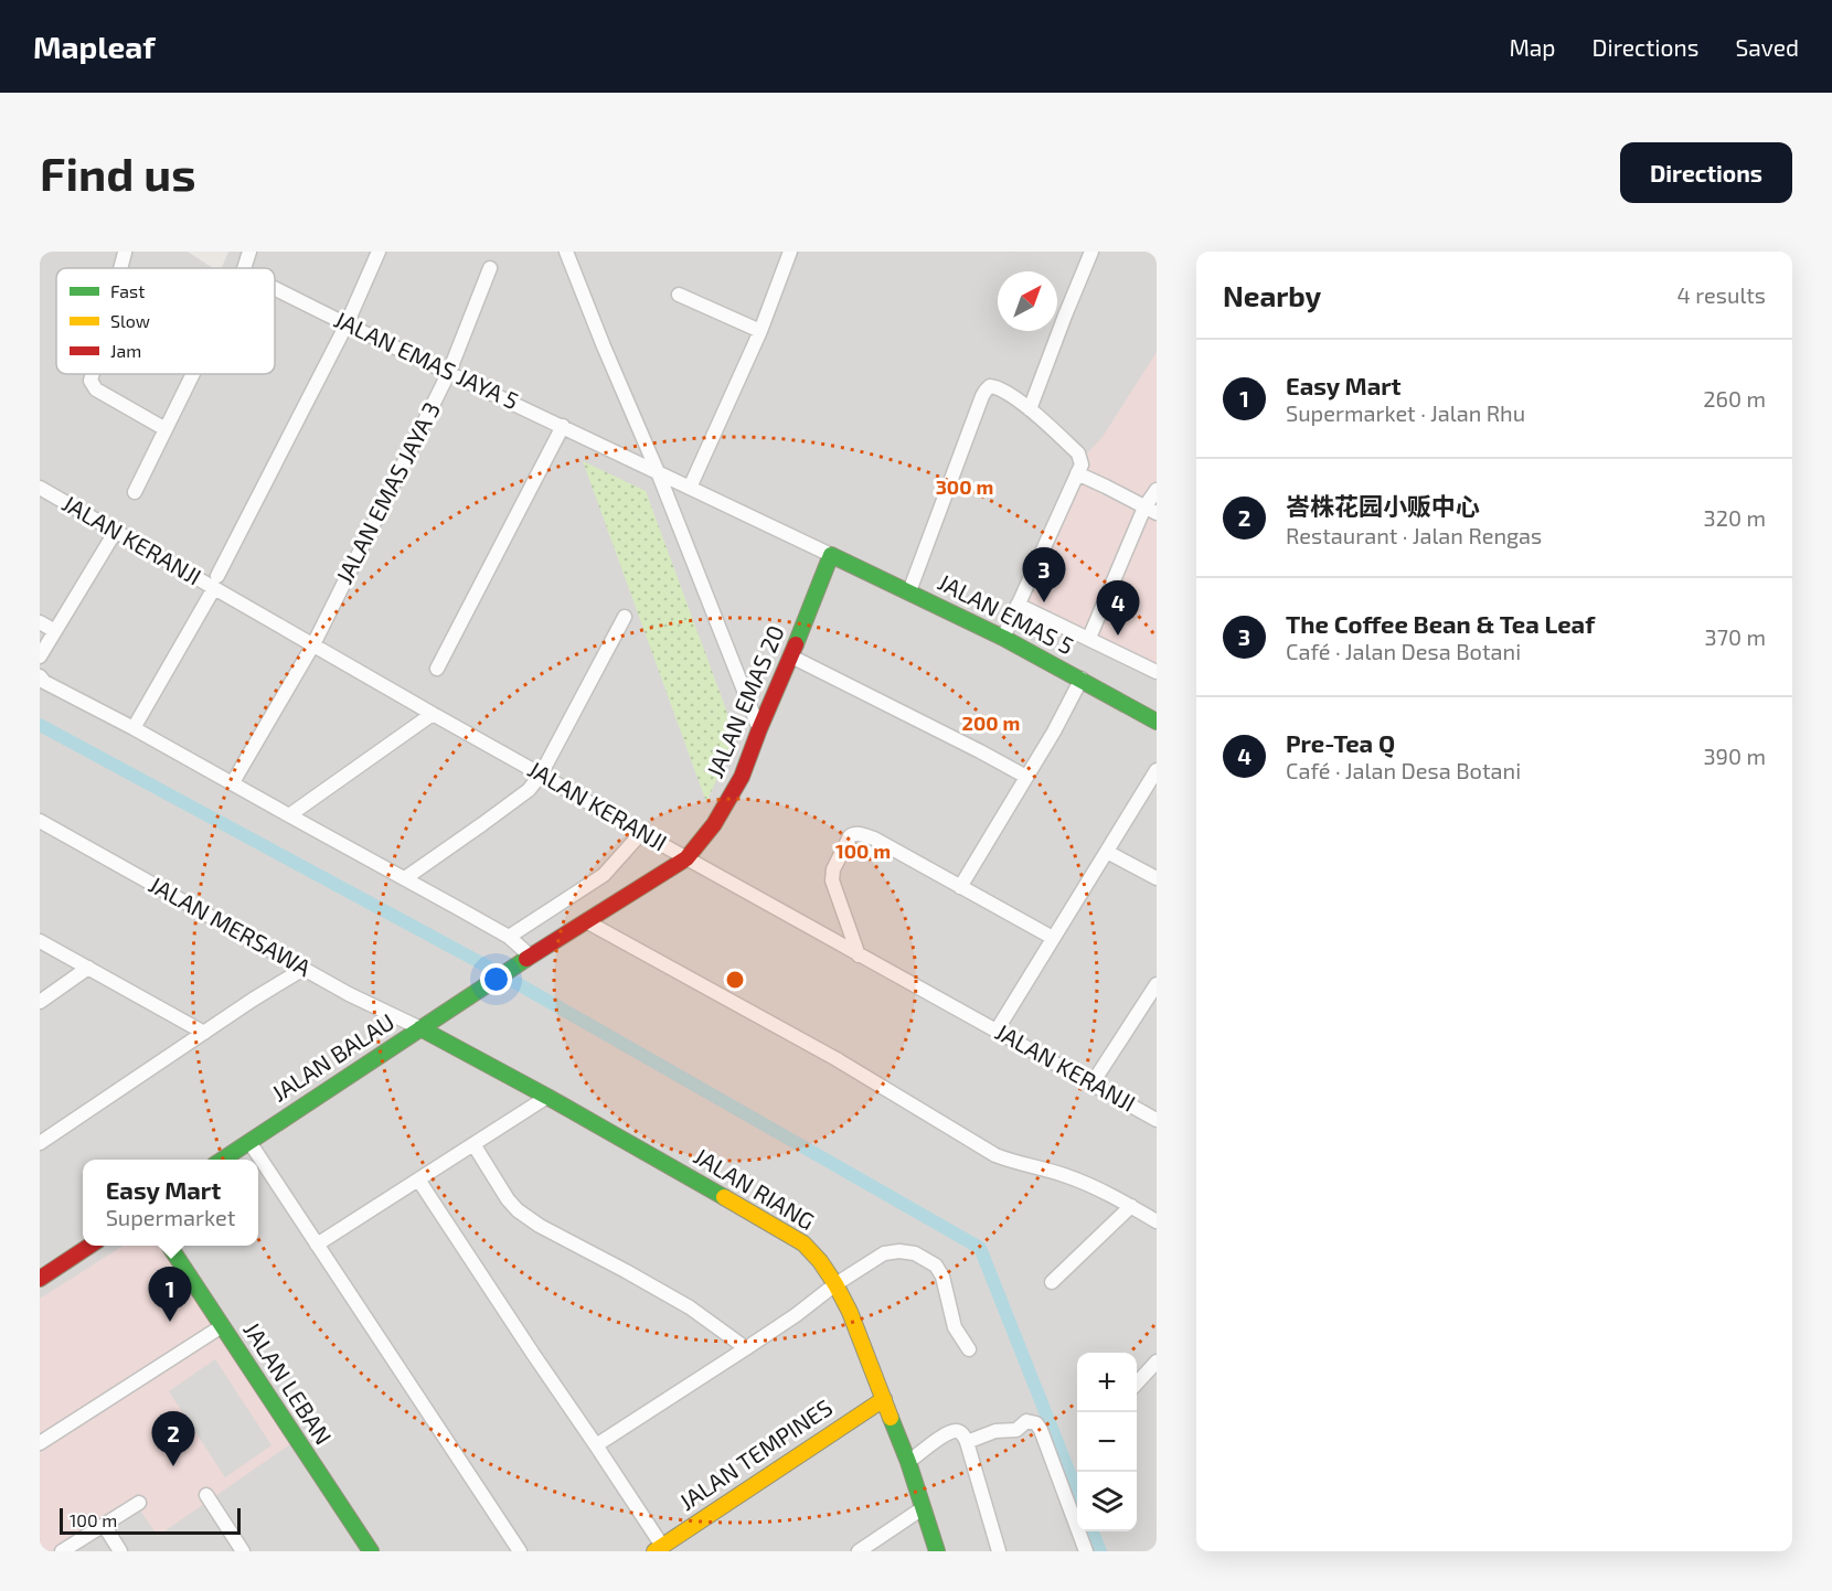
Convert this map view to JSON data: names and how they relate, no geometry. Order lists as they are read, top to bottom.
{
  "streets": {
    "street": [
      "JALAN EMAS JAYA 5",
      "JALAN EMAS JAYA 3",
      "JALAN KERANJI",
      "JALAN EMAS 5",
      "JALAN EMAS 20",
      "JALAN MERSAWA",
      "JALAN BALAU",
      "JALAN RIANG",
      "JALAN LEBAN",
      "JALAN TEMPINES"
    ]
  },
  "crossings": [
    ["JALAN EMAS JAYA 5", "JALAN EMAS JAYA 3"],
    ["JALAN EMAS JAYA 5", "JALAN EMAS 5"],
    ["JALAN EMAS JAYA 5", "JALAN EMAS 20"],
    ["JALAN EMAS JAYA 3", "JALAN KERANJI"],
    ["JALAN KERANJI", "JALAN EMAS 20"],
    ["JALAN EMAS 5", "JALAN EMAS 20"],
    ["JALAN EMAS 20", "JALAN BALAU"],
    ["JALAN MERSAWA", "JALAN BALAU"],
    ["JALAN MERSAWA", "JALAN RIANG"],
    ["JALAN BALAU", "JALAN RIANG"],
    ["JALAN RIANG", "JALAN TEMPINES"]
  ],
  "legend": ["Fast", "Slow", "Jam"],
  "scale_bar": "100 m",
  "north": "top right",
  "page": {
    "header": "Mapleaf",
    "nav": ["Map", "Directions", "Saved"],
    "buttons": "Directions",
    "title": "Find us",
    "heading": ["Nearby", "4 results"],
    "list": [
      {
        "mark": "1",
        "name": "Easy Mart",
        "note": "Supermarket · Jalan Rhu",
        "value": "260 m"
      },
      {
        "mark": "2",
        "name": "峇株花园小贩中心",
        "note": "Restaurant · Jalan Rengas",
        "value": "320 m"
      },
      {
        "mark": "3",
        "name": "The Coffee Bean & Tea Leaf",
        "note": "Café · Jalan Desa Botani",
        "value": "370 m"
      },
      {
        "mark": "4",
        "name": "Pre-Tea Q",
        "note": "Café · Jalan Desa Botani",
        "value": "390 m"
      }
    ],
    "pins": [
      "3",
      "4",
      "1",
      "2"
    ],
    "popup": ["Easy Mart", "Supermarket"],
    "map_buttons": ["+", "−"],
    "scale": "100 m"
  },
  "rings": ["300 m", "200 m", "100 m"]
}
